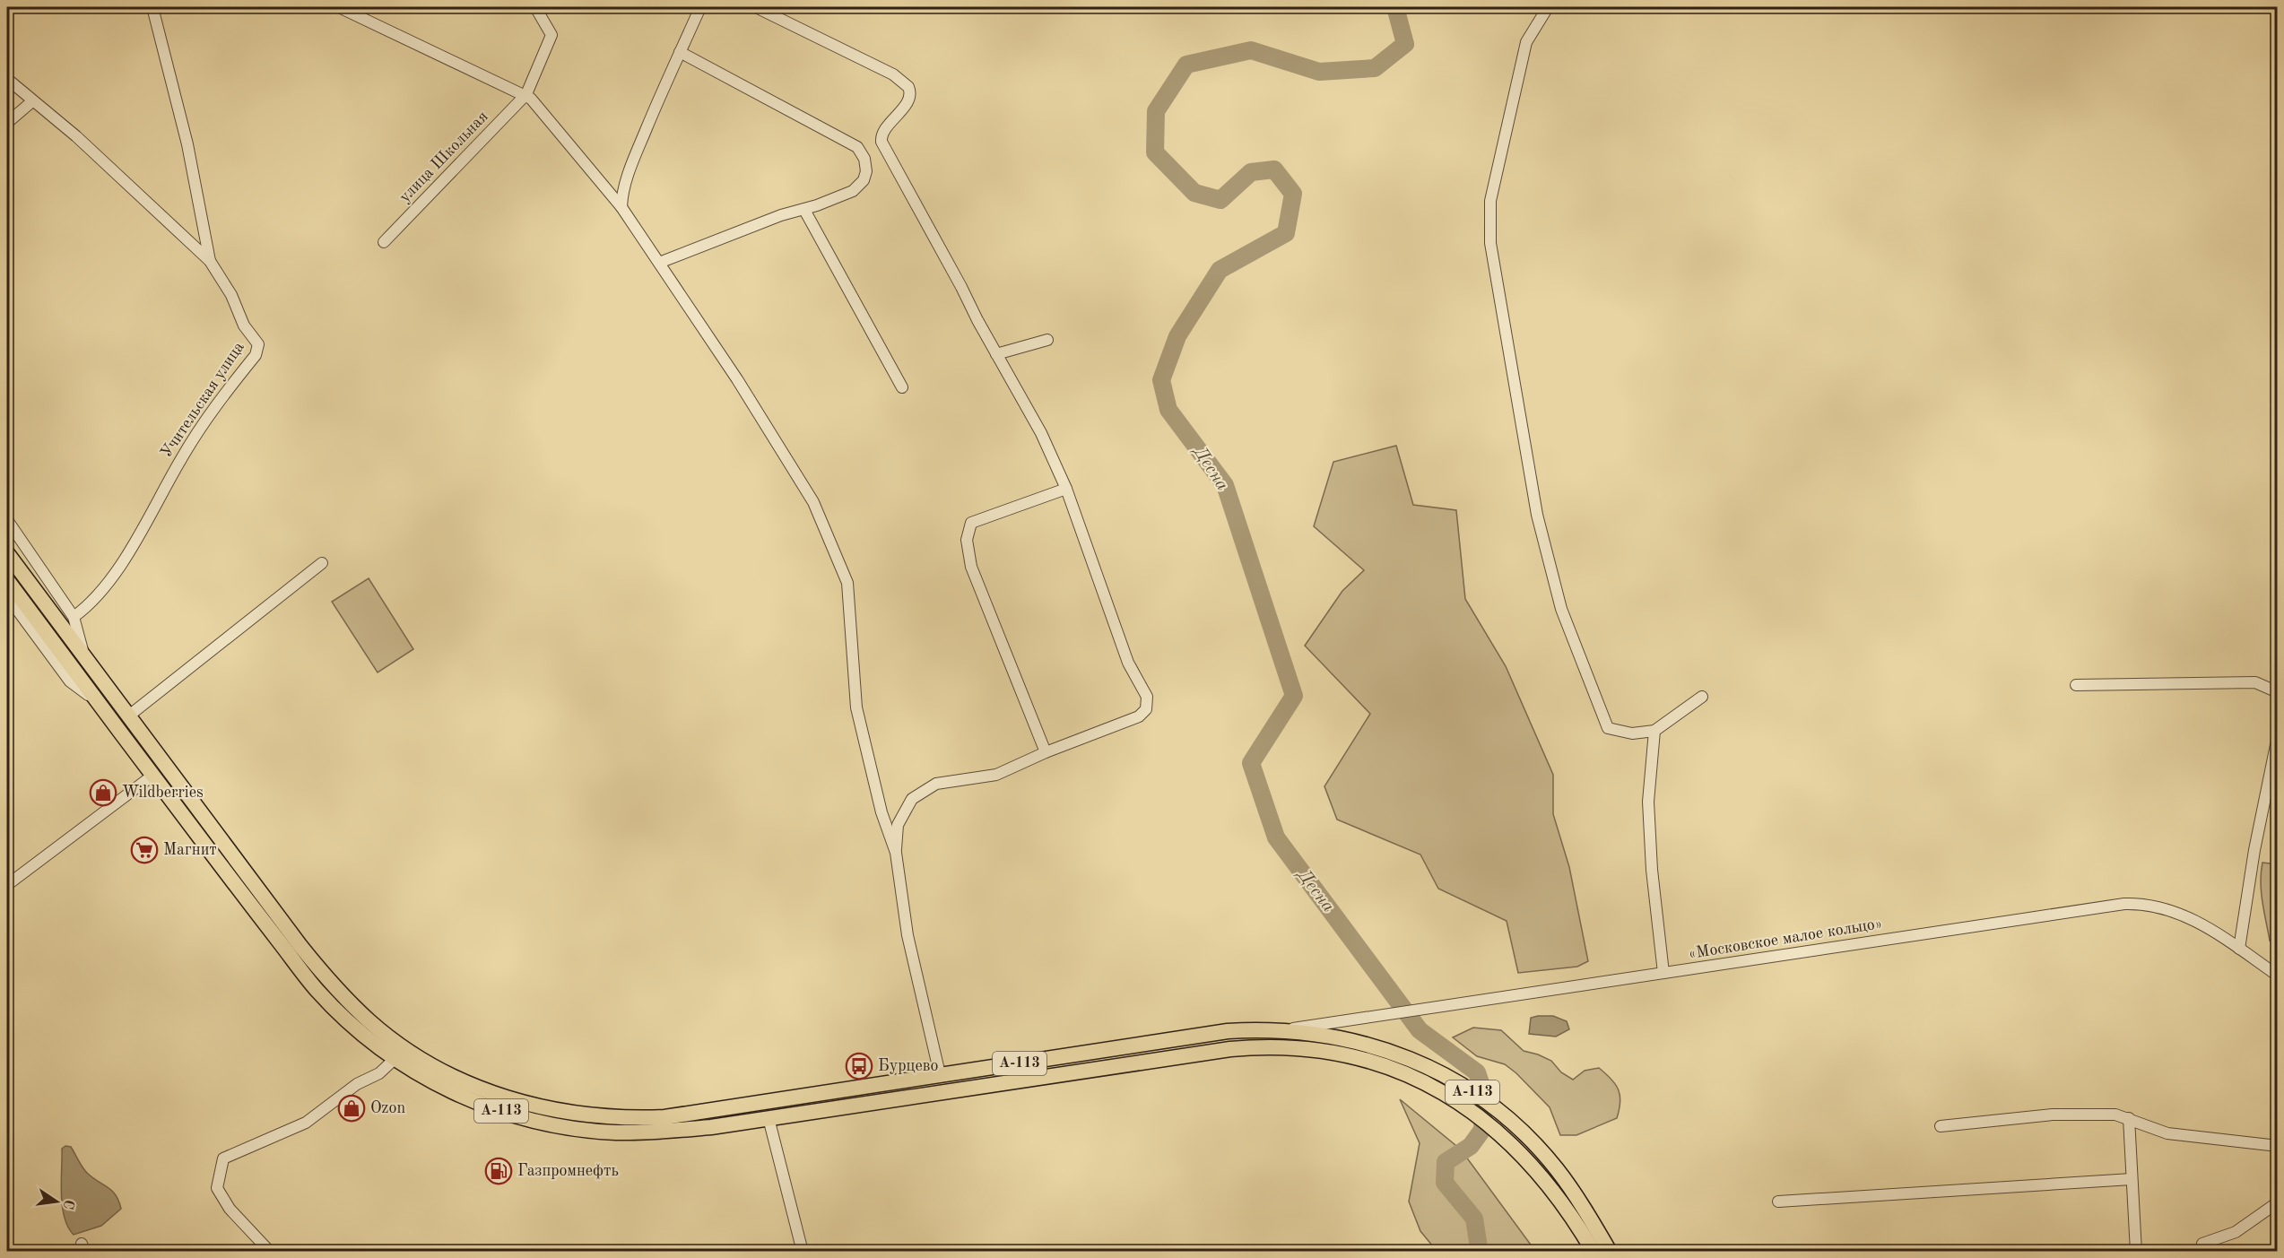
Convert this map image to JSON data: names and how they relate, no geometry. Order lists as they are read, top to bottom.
{
  "streets": {
    "highway": ["А-113"],
    "street": ["улица Школьная", "Учительская улица", "«Московское малое кольцо»"]
  },
  "crossings": [
    ["«Московское малое кольцо»", "А-113"]
  ],
  "water": ["Десна"],
  "places": {
    "shop": ["Wildberries", "Ozon"],
    "supermarket": ["Магнит"],
    "bus stop": ["Бурцево"],
    "fuel station": ["Газпромнефть"]
  },
  "north": "right"
}
